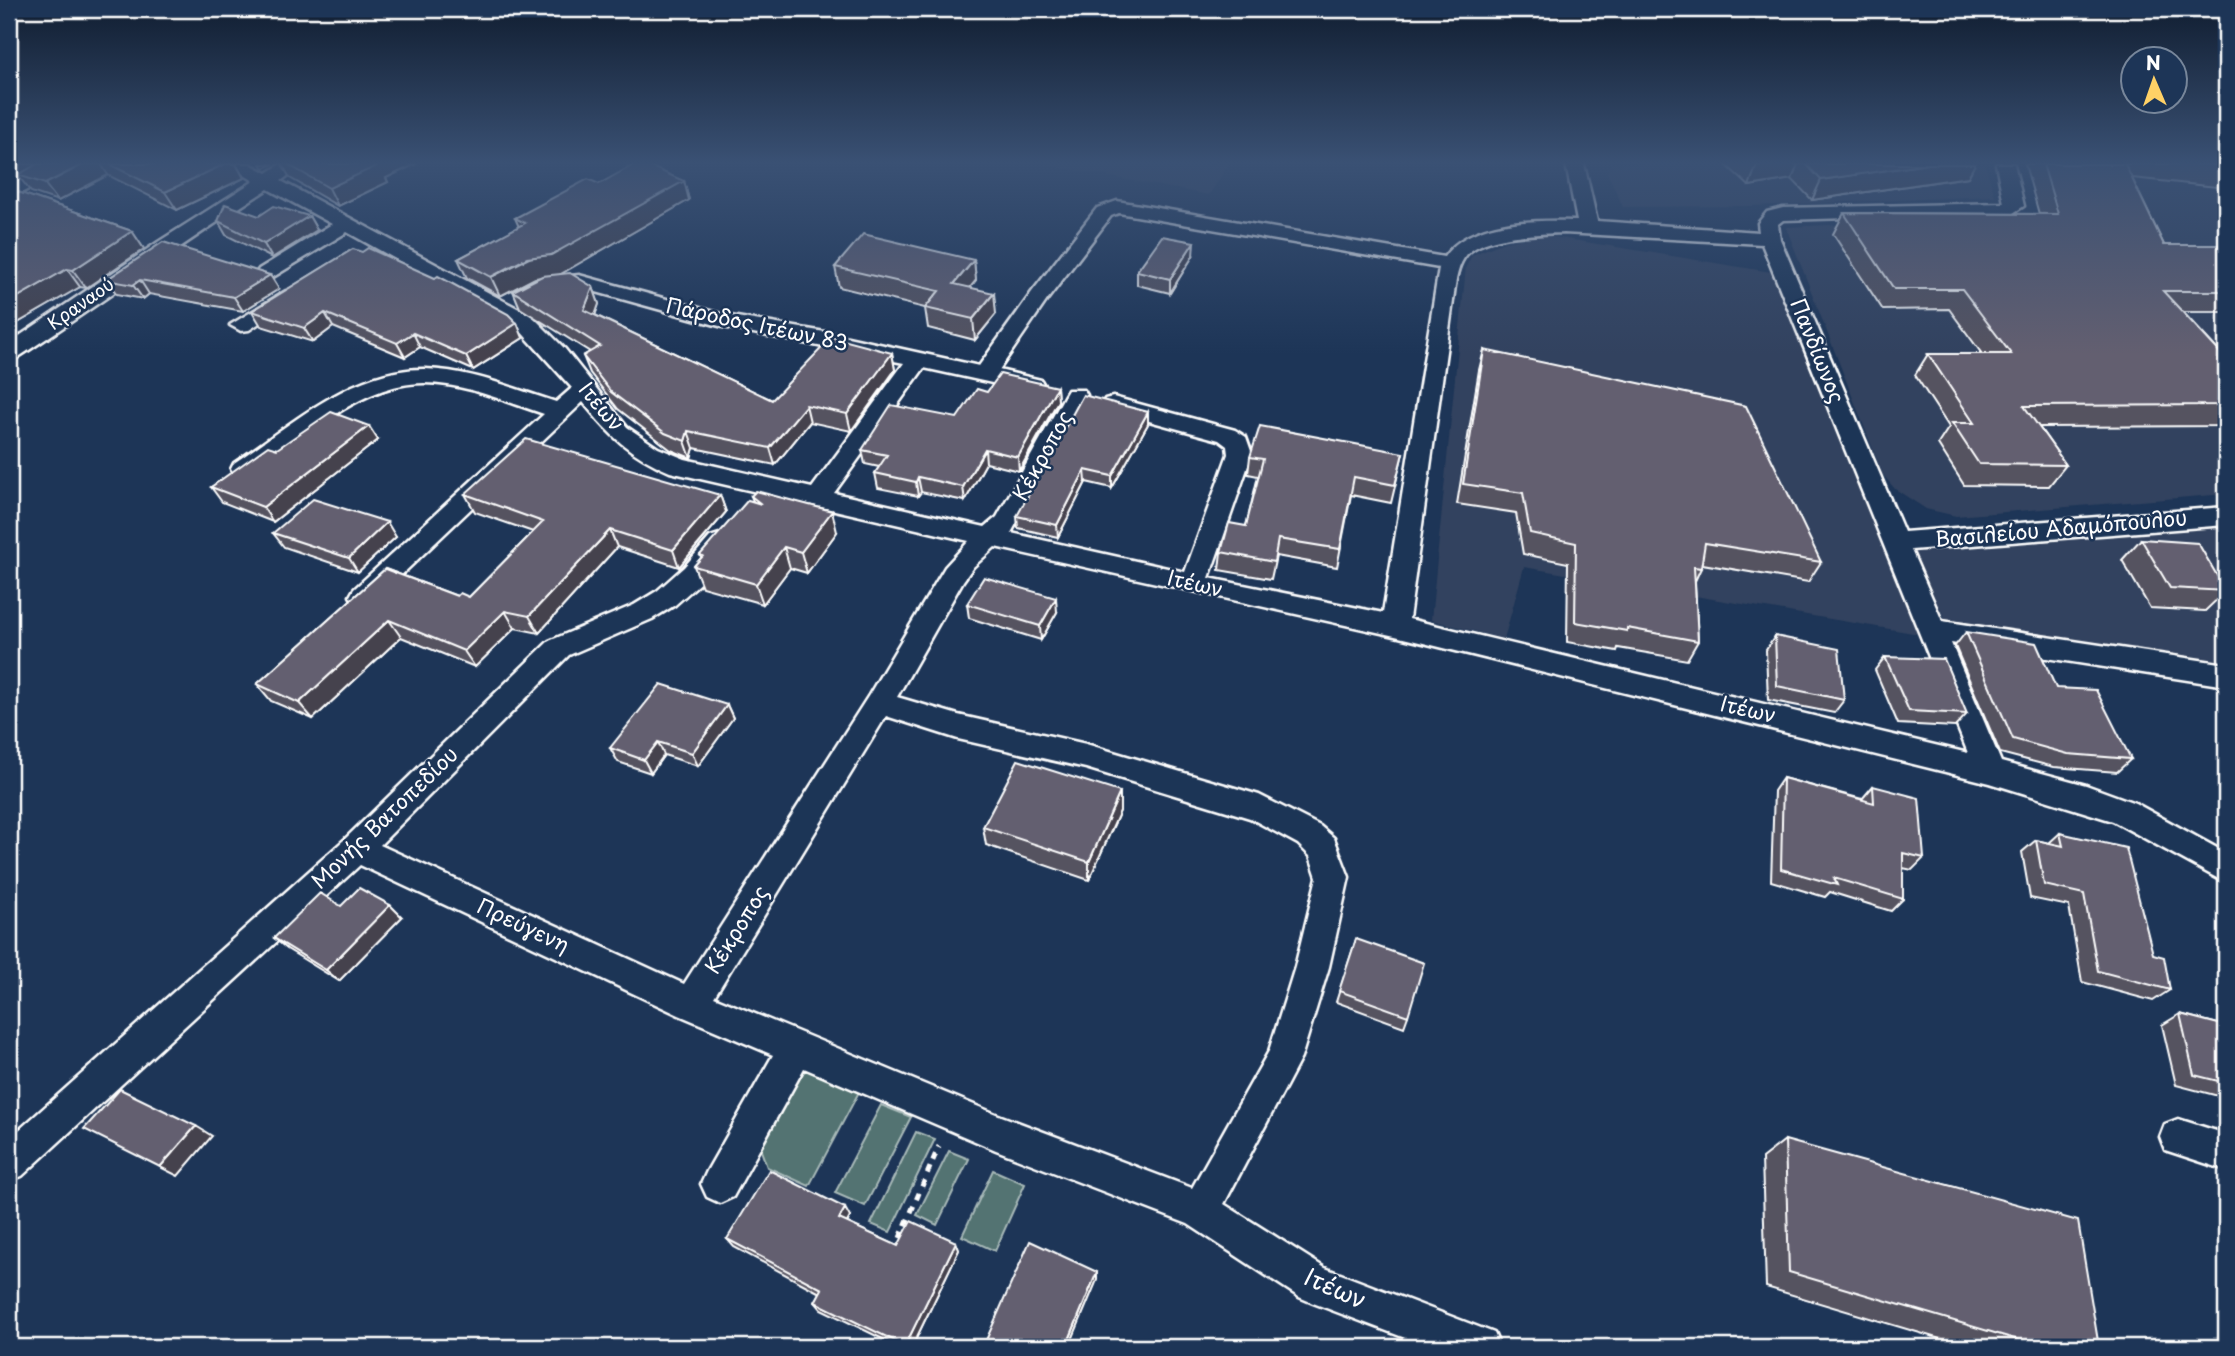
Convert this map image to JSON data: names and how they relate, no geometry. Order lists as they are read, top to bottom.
{
  "streets": {
    "street": [
      "Κραναού",
      "Πάροδος Ιτέων 83",
      "Πανδίωνος",
      "Ιτέων",
      "Κέκροπος",
      "Βασιλείου Αδαμόπουλου",
      "Μονής Βατοπεδίου",
      "Πρεύγενη"
    ]
  },
  "crossings": [
    ["Πάροδος Ιτέων 83", "Ιτέων"],
    ["Πάροδος Ιτέων 83", "Κέκροπος"],
    ["Πανδίωνος", "Ιτέων"],
    ["Πανδίωνος", "Βασιλείου Αδαμόπουλου"],
    ["Ιτέων", "Κέκροπος"],
    ["Ιτέων", "Μονής Βατοπεδίου"],
    ["Κέκροπος", "Πρεύγενη"],
    ["Μονής Βατοπεδίου", "Πρεύγενη"]
  ],
  "north": "top"
}
